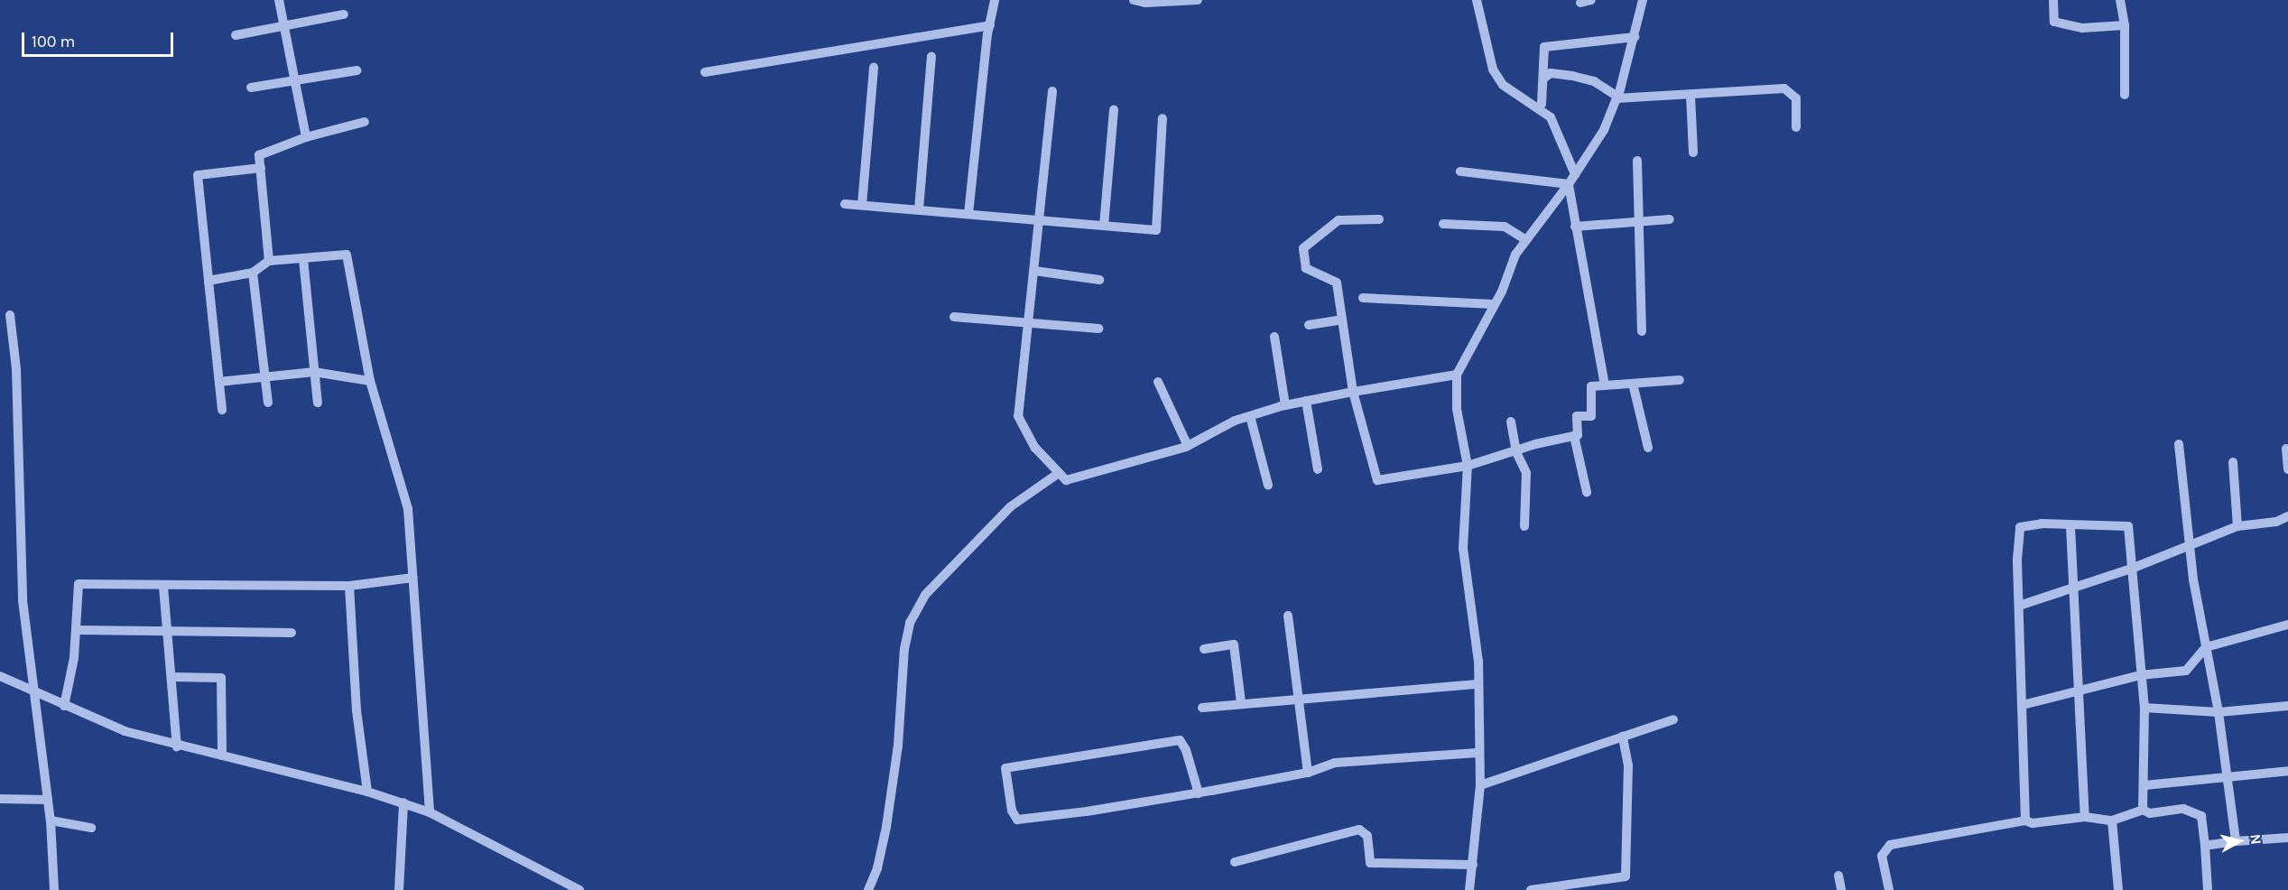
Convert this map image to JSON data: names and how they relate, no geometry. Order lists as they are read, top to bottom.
{
  "scale_bar": "100 m",
  "north": "right"
}
